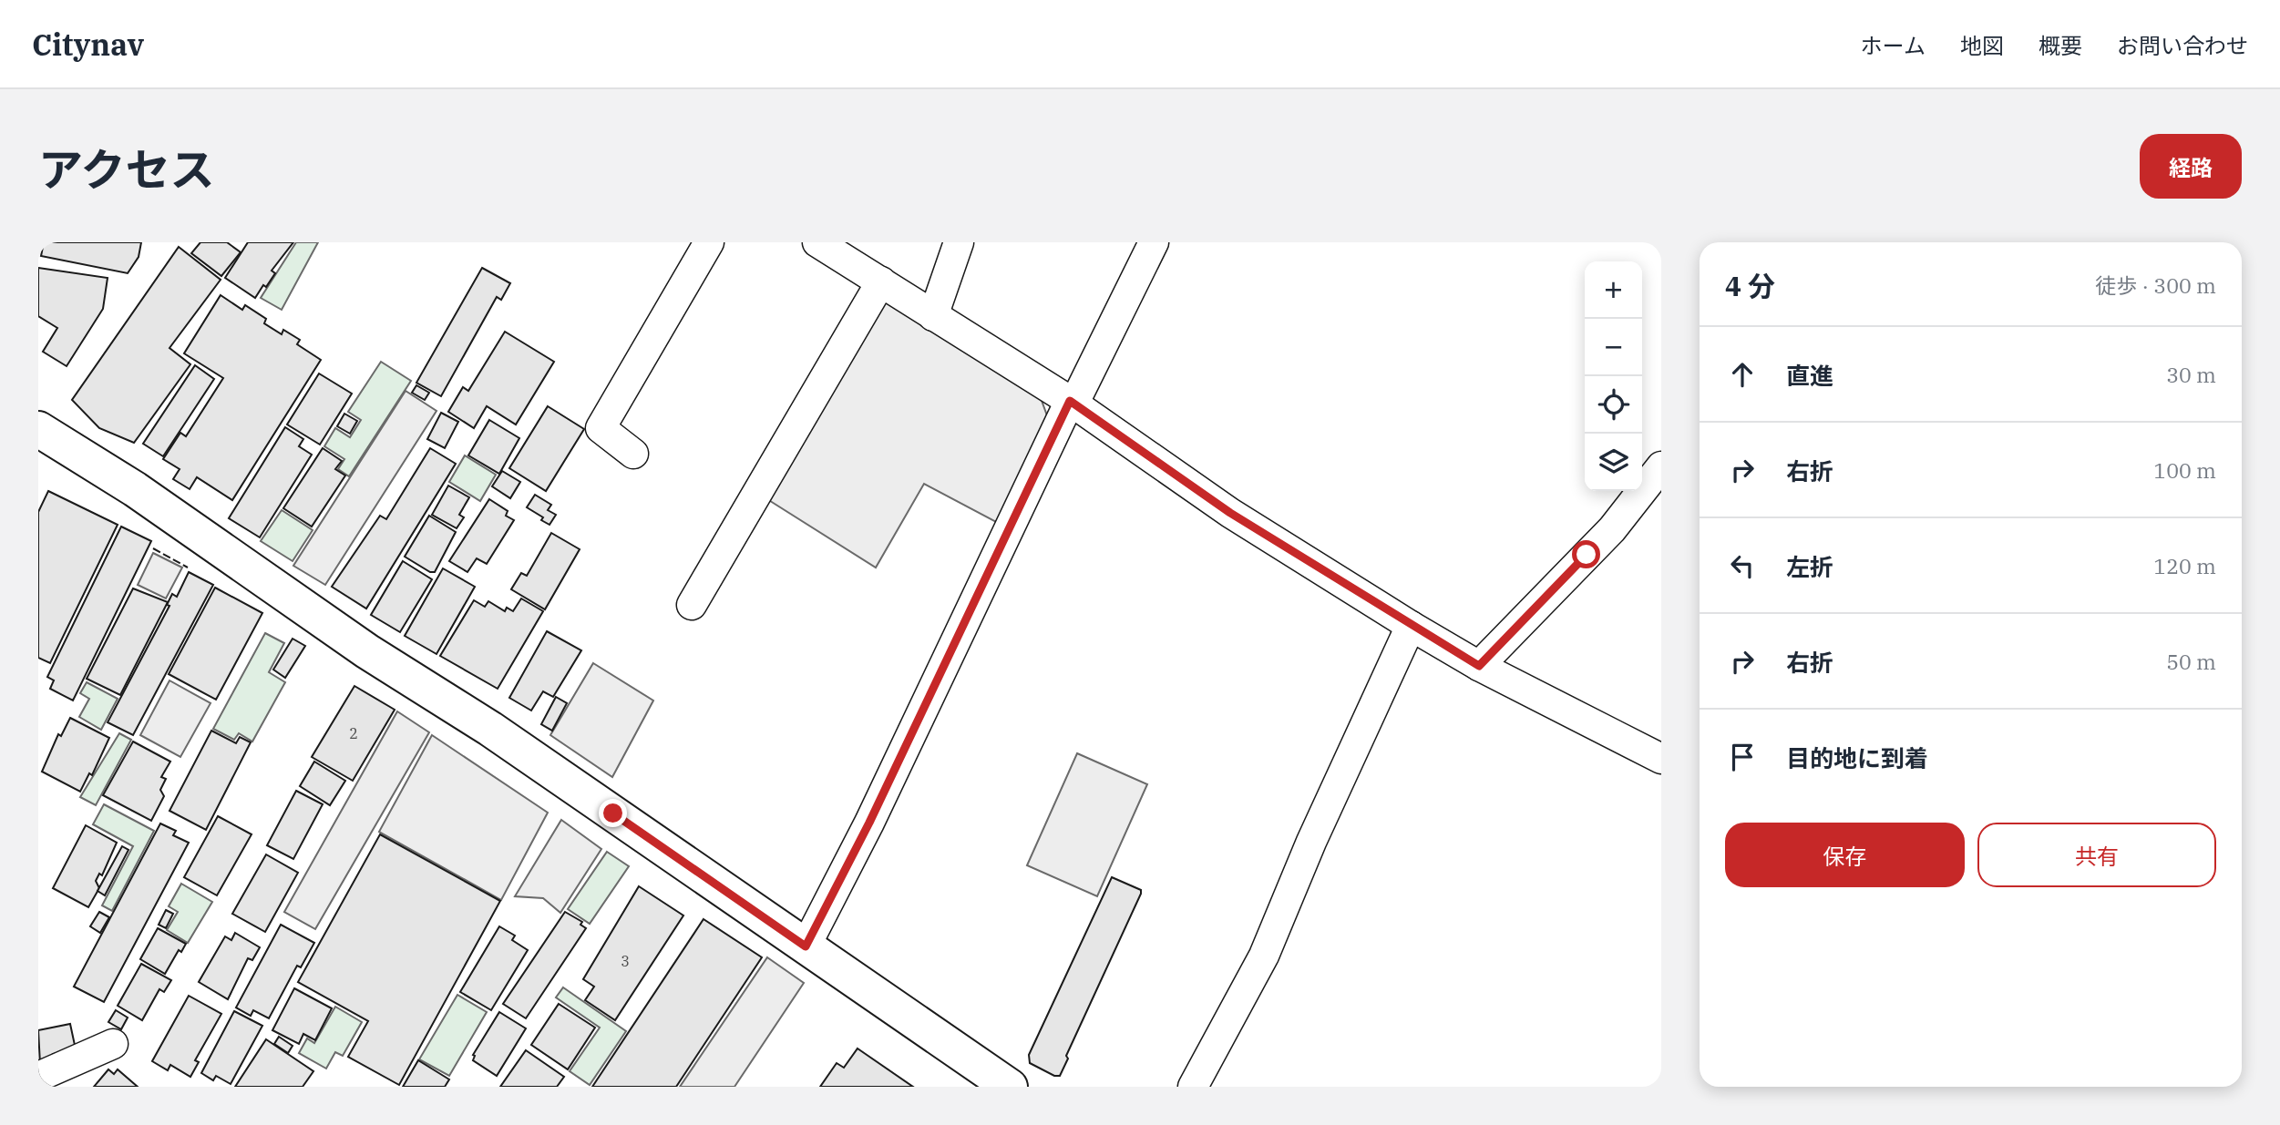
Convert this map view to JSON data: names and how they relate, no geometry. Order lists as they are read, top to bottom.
{
  "house_numbers": ["2", "3"],
  "page": {
    "header": "Citynav",
    "nav": [
      "ホーム",
      "地図",
      "概要",
      "お問い合わせ"
    ],
    "title": "アクセス",
    "buttons": [
      "経路",
      ["保存", "共有"]
    ],
    "heading": ["4 分", "徒歩 · 300 m"],
    "map_buttons": ["+", "−"],
    "list": [
      ["直進", "30 m"],
      ["右折", "100 m"],
      ["左折", "120 m"],
      ["右折", "50 m"],
      "目的地に到着"
    ]
  }
}
